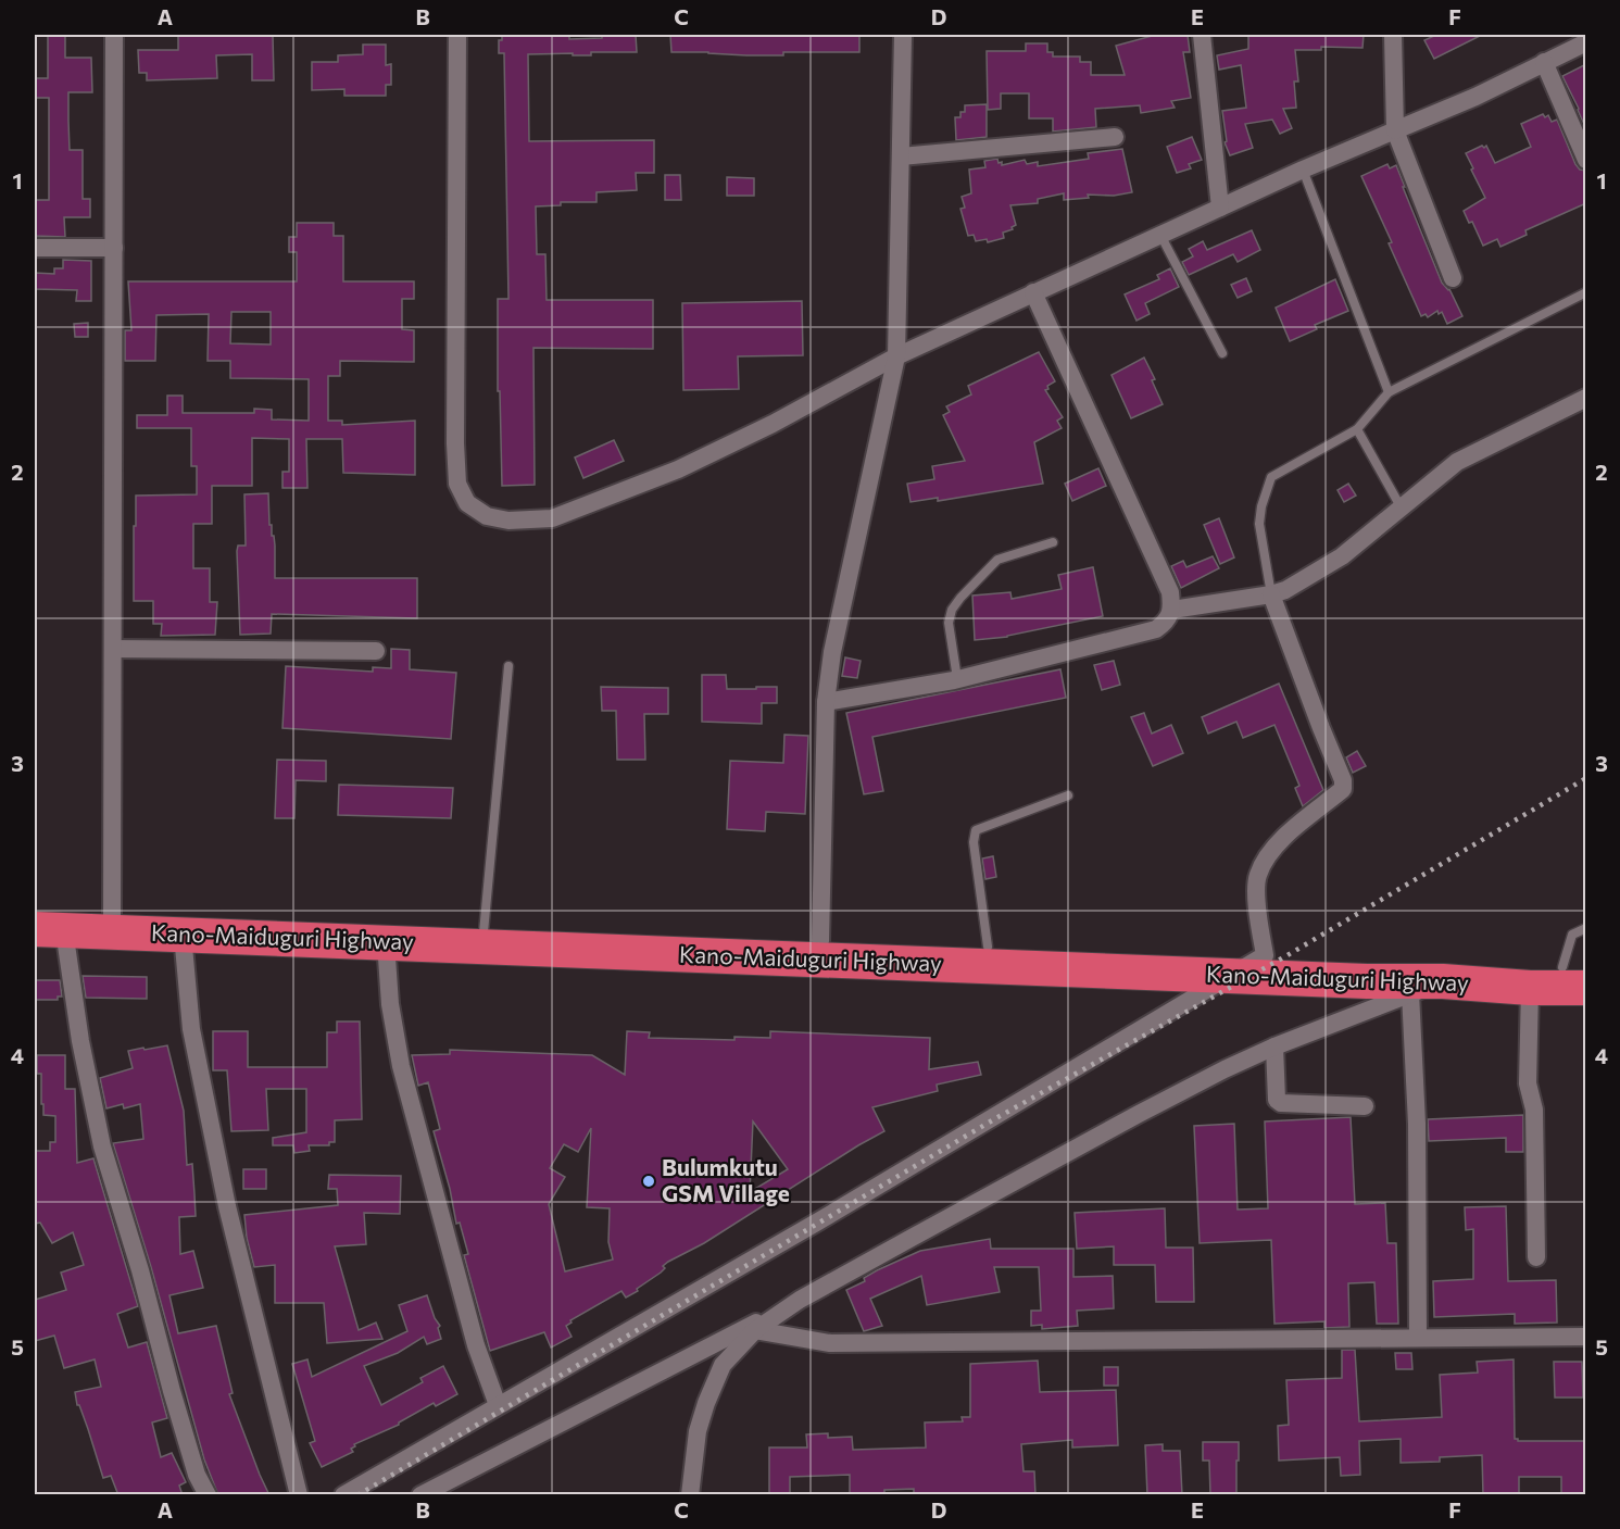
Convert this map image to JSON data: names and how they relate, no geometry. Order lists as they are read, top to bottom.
{
  "streets": {
    "highway": ["Kano-Maiduguri Highway"]
  },
  "places": ["Bulumkutu GSM Village"],
  "grid": {
    "columns": [
      "A",
      "B",
      "C",
      "D",
      "E",
      "F"
    ],
    "rows": [
      "1",
      "2",
      "3",
      "4",
      "5"
    ]
  }
}
